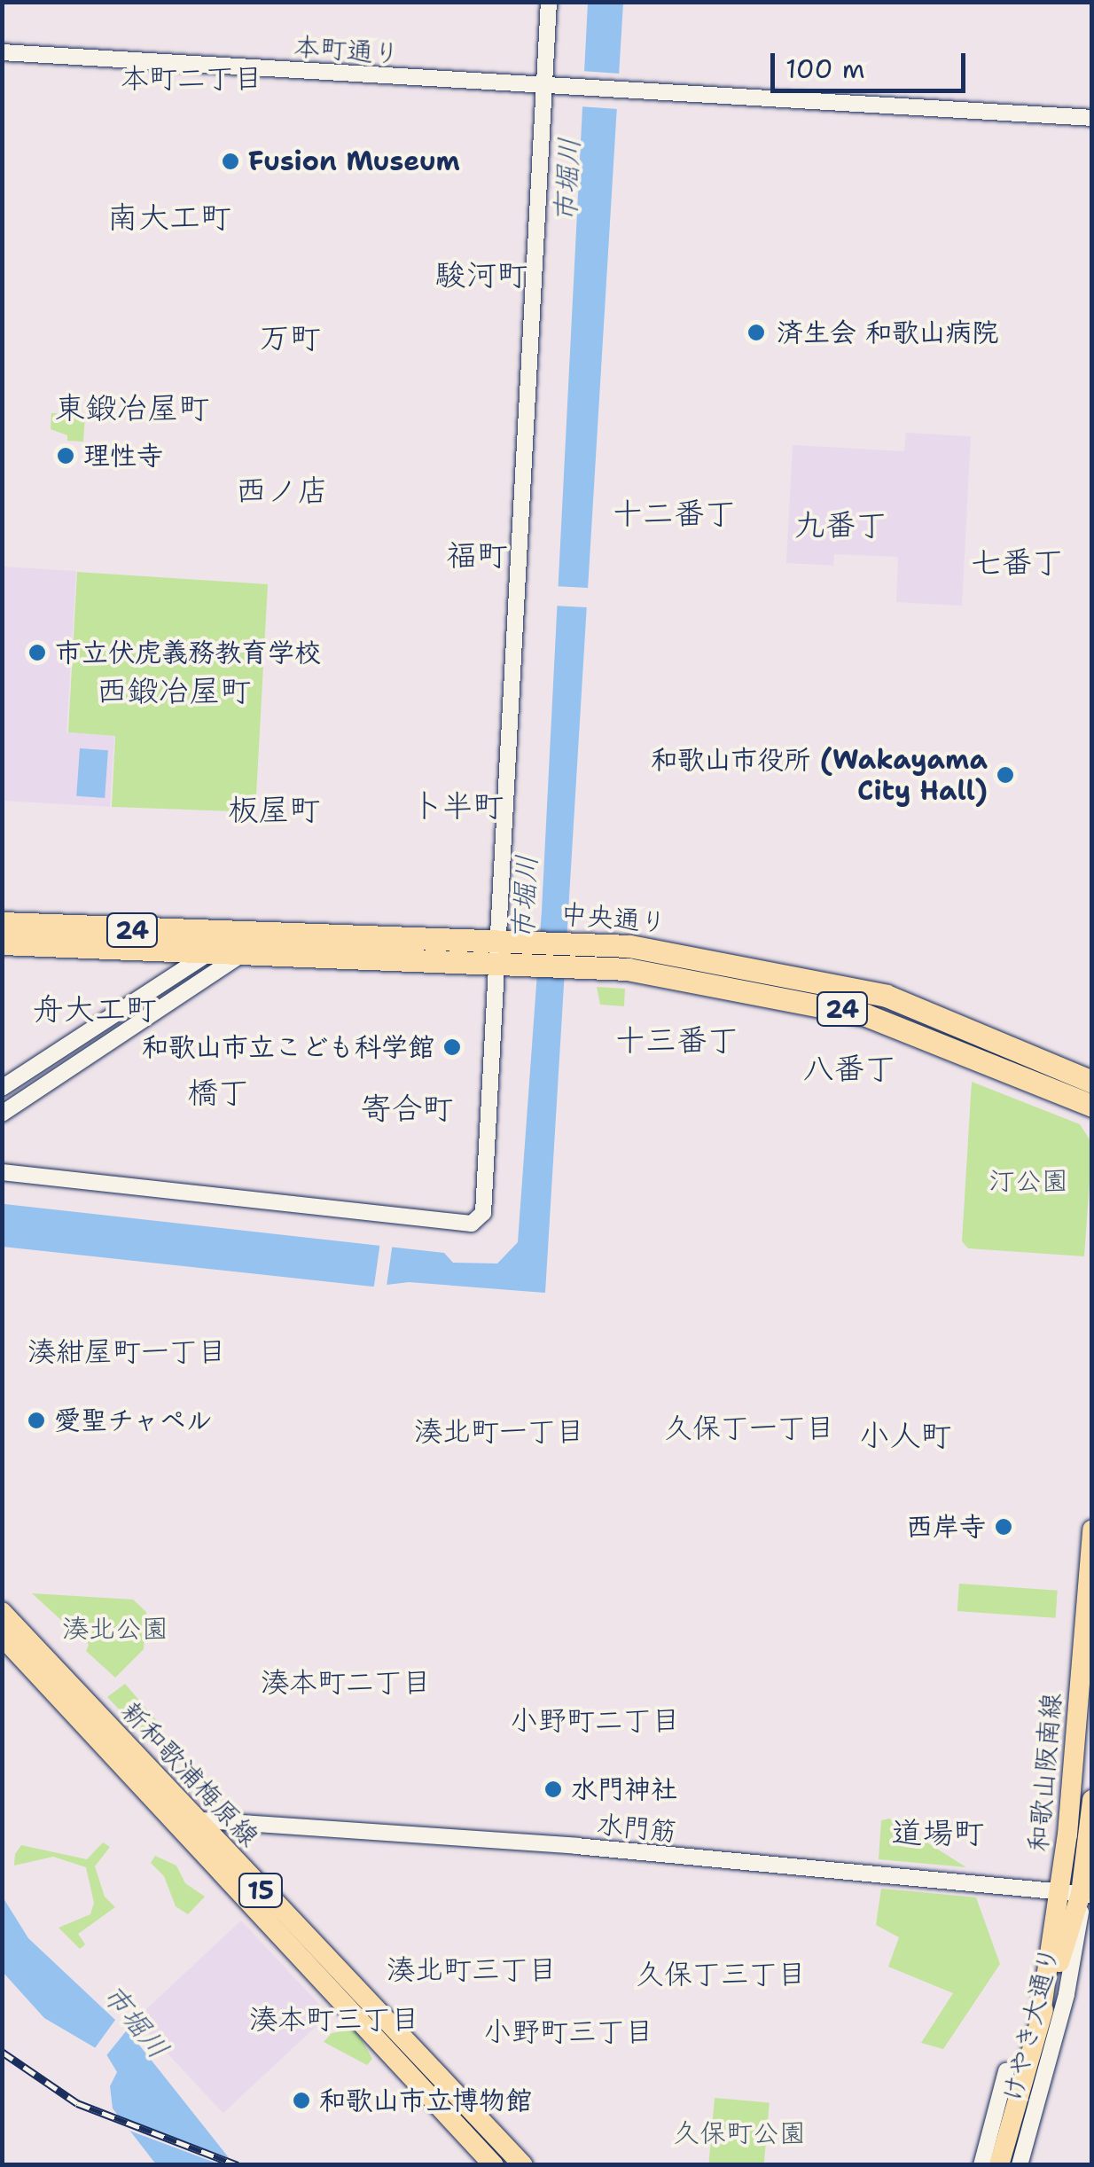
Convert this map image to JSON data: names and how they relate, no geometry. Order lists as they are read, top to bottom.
{
  "streets": {
    "highway": ["中央通り", "24"],
    "main road": ["和歌山阪南線", "新和歌浦梅原線", "15"],
    "street": ["本町通り", "水門筋", "けやき大通り"]
  },
  "crossings": [
    ["和歌山阪南線", "水門筋"],
    ["和歌山阪南線", "けやき大通り"],
    ["新和歌浦梅原線", "水門筋"],
    ["水門筋", "けやき大通り"]
  ],
  "districts": [
    "本町二丁目",
    "南大工町",
    "駿河町",
    "万町",
    "東鍛冶屋町",
    "西ノ店",
    "十二番丁",
    "九番丁",
    "福町",
    "七番丁",
    "西鍛冶屋町",
    "卜半町",
    "板屋町",
    "舟大工町",
    "十三番丁",
    "八番丁",
    "橋丁",
    "寄合町",
    "湊紺屋町一丁目",
    "久保丁一丁目",
    "湊北町一丁目",
    "小人町",
    "湊本町二丁目",
    "小野町二丁目",
    "道場町",
    "湊北町三丁目",
    "久保丁三丁目",
    "湊本町三丁目",
    "小野町三丁目"
  ],
  "water": ["市堀川"],
  "parks": ["汀公園", "湊北公園", "久保町公園"],
  "places": [
    "Fusion Museum",
    "済生会 和歌山病院",
    "理性寺",
    "市立伏虎義務教育学校",
    "和歌山市役所 (Wakayama City Hall)",
    "和歌山市立こども科学館",
    "愛聖チャペル",
    "西岸寺",
    "水門神社",
    "和歌山市立博物館"
  ],
  "scale_bar": "100 m"
}
